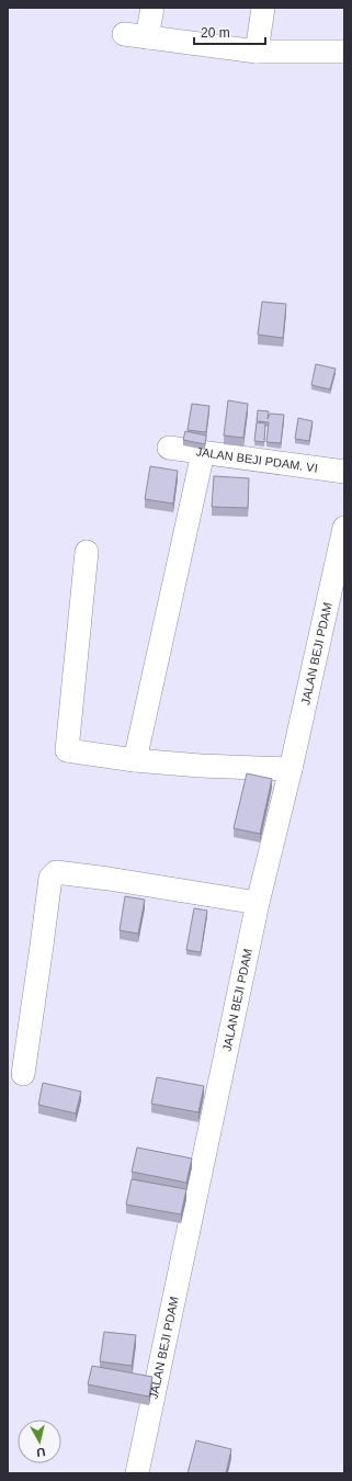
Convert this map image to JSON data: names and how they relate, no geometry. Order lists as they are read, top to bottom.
{
  "streets": {
    "street": ["JALAN BEJI PDAM. VI", "JALAN BEJI PDAM"]
  },
  "scale_bar": "20 m",
  "north": "bottom"
}
